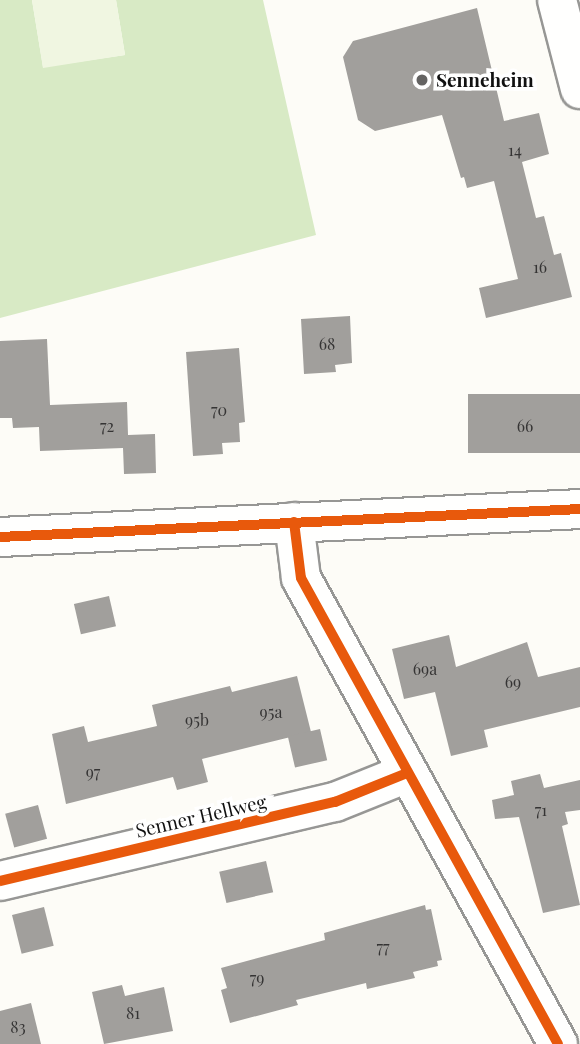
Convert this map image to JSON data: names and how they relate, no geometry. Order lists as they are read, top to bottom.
{
  "streets": {
    "street": ["Senner Hellweg"]
  },
  "places": ["Senneheim"],
  "house_numbers": [
    "14",
    "16",
    "68",
    "70",
    "72",
    "66",
    "69a",
    "69",
    "95a",
    "95b",
    "97",
    "71",
    "77",
    "79",
    "81",
    "83"
  ]
}
